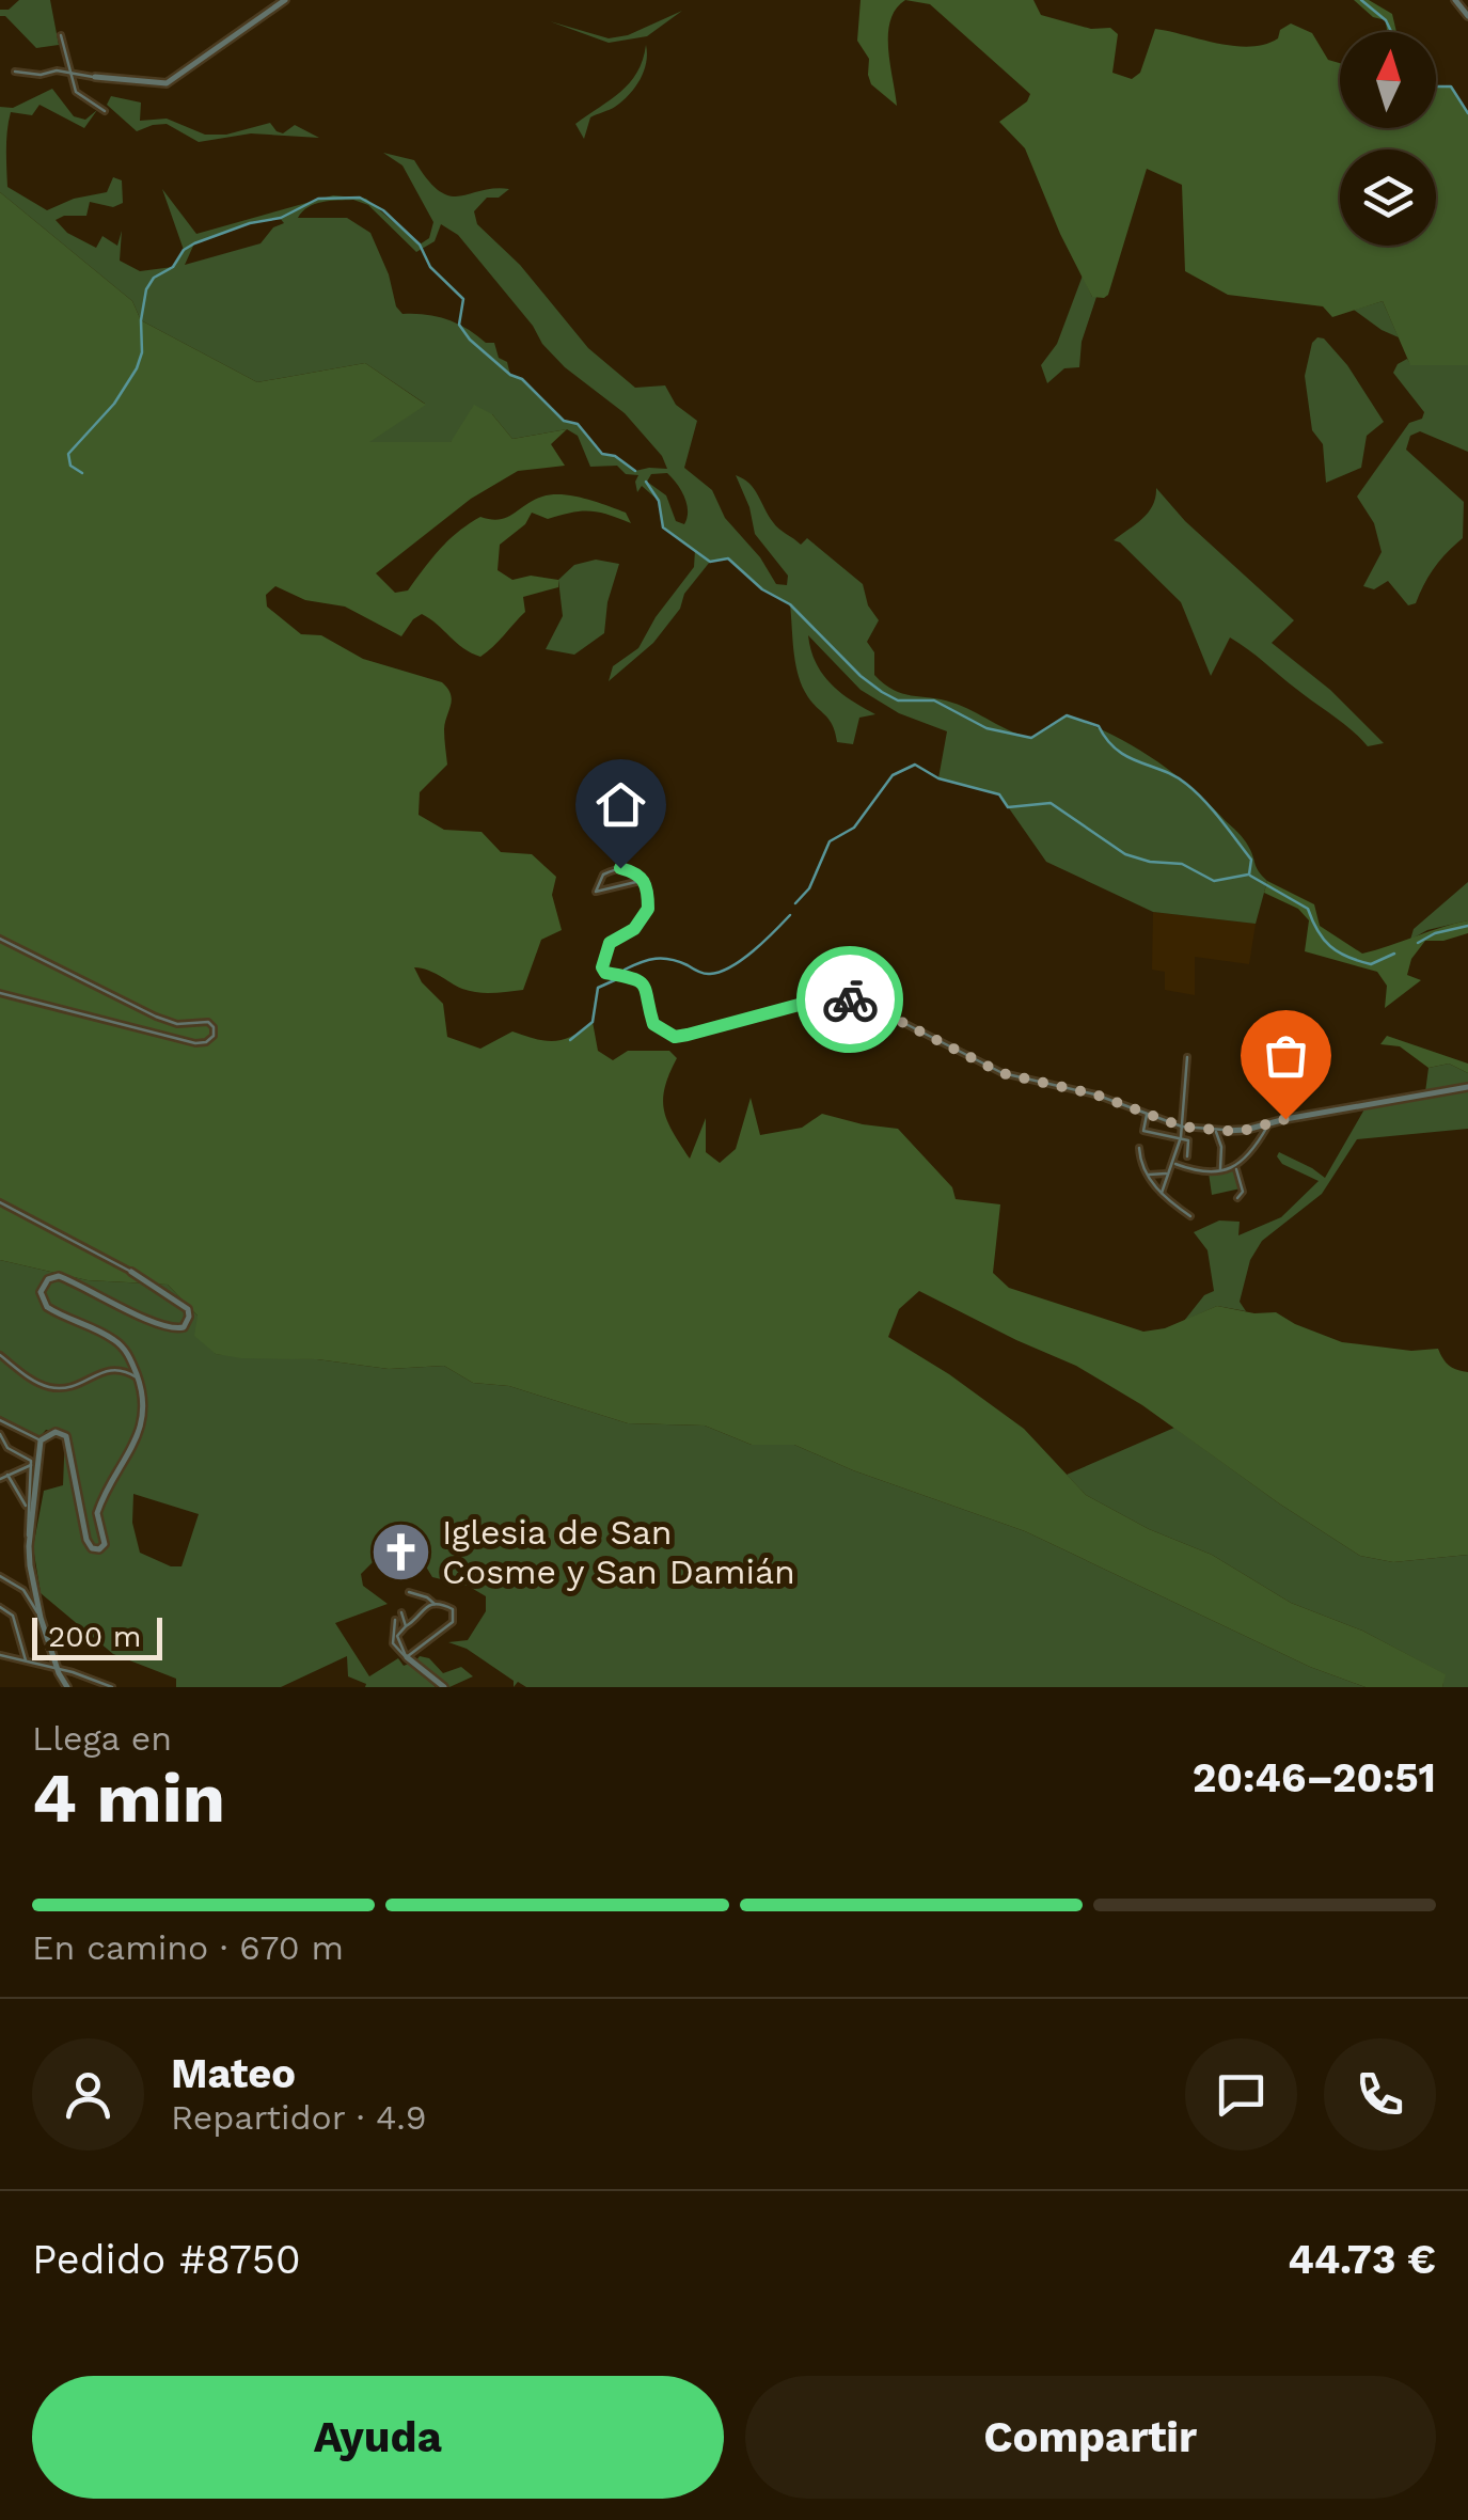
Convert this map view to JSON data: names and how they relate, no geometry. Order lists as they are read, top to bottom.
{
  "places": {
    "church": ["Iglesia de San Cosme y San Damián"]
  },
  "scale_bar": "200 m",
  "north": "top",
  "page": {
    "scale": "200 m",
    "heading": ["4 min", "Llega en", "20:46–20:51"],
    "panel": [
      "Mateo",
      "Repartidor · 4.9",
      "Pedido #8750",
      "44.73 €"
    ],
    "bar": "En camino · 670 m",
    "buttons": ["Ayuda", "Compartir"]
  }
}
